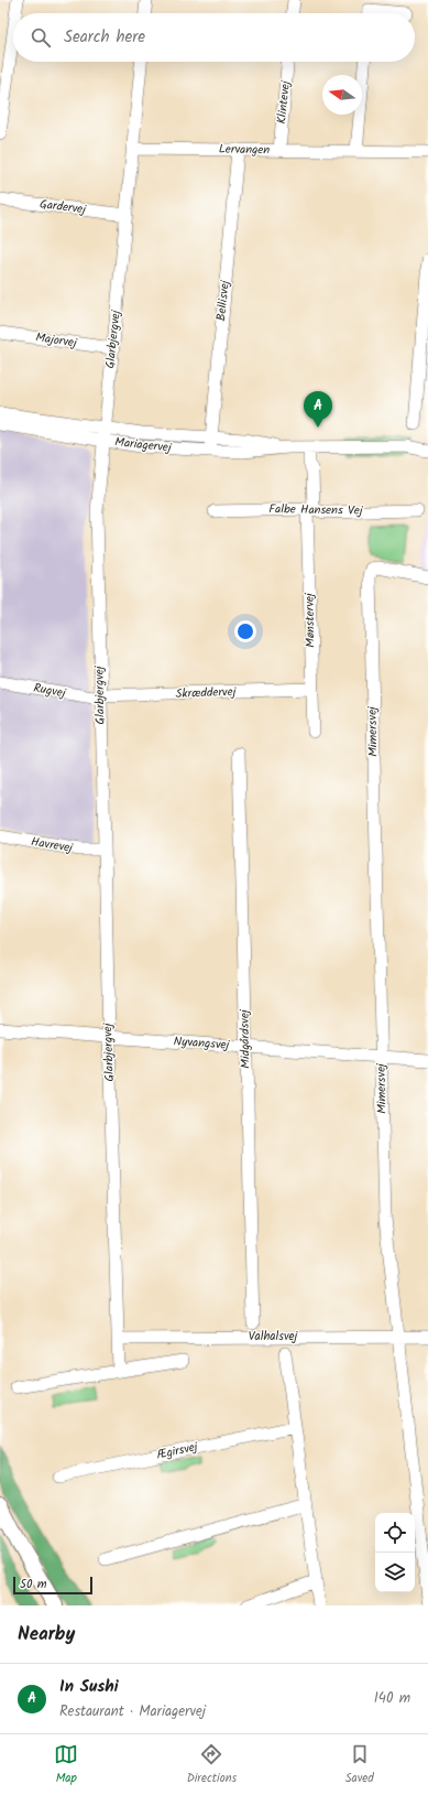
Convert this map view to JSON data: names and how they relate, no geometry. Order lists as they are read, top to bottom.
{
  "streets": {
    "street": [
      "Klintevej",
      "Lervangen",
      "Gardervej",
      "Bellisvej",
      "Glarbjergvej",
      "Majorvej",
      "Mariagervej",
      "Falbe Hansens Vej",
      "Mønstervej",
      "Rugvej",
      "Skræddervej",
      "Mimersvej",
      "Havrevej",
      "Midgårdsvej",
      "Nyvangsvej",
      "Valhalsvej",
      "Ægirsvej"
    ]
  },
  "crossings": [
    ["Klintevej", "Lervangen"],
    ["Lervangen", "Bellisvej"],
    ["Lervangen", "Glarbjergvej"],
    ["Gardervej", "Glarbjergvej"],
    ["Bellisvej", "Mariagervej"],
    ["Glarbjergvej", "Majorvej"],
    ["Glarbjergvej", "Mariagervej"],
    ["Glarbjergvej", "Rugvej"],
    ["Glarbjergvej", "Skræddervej"],
    ["Glarbjergvej", "Havrevej"],
    ["Glarbjergvej", "Nyvangsvej"],
    ["Glarbjergvej", "Valhalsvej"],
    ["Falbe Hansens Vej", "Mønstervej"],
    ["Mønstervej", "Skræddervej"],
    ["Rugvej", "Skræddervej"],
    ["Mimersvej", "Nyvangsvej"],
    ["Mimersvej", "Valhalsvej"],
    ["Midgårdsvej", "Nyvangsvej"]
  ],
  "scale_bar": "50 m",
  "north": "left",
  "page": {
    "search": "Search here",
    "pins": "A",
    "scale": "50 m",
    "heading": "Nearby",
    "list": [
      {
        "mark": "A",
        "name": "In Sushi",
        "note": "Restaurant · Mariagervej",
        "value": "140 m"
      }
    ],
    "nav": ["Map", "Directions", "Saved"]
  }
}
